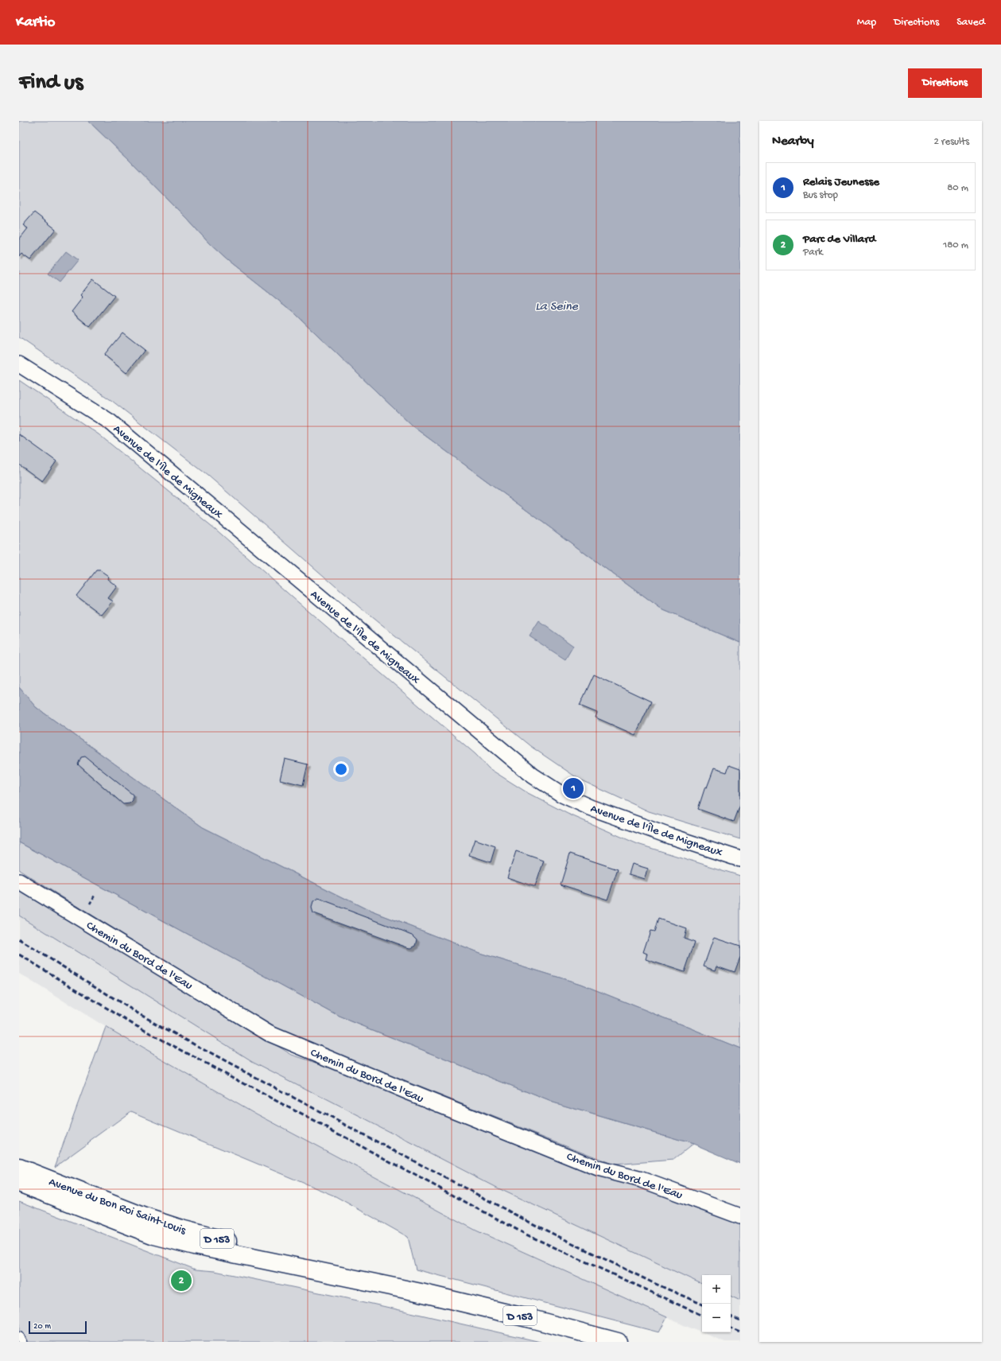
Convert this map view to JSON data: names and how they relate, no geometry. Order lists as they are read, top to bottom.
{
  "streets": {
    "main road": ["Avenue du Bon Roi Saint-Louis", "D 153"],
    "street": ["Avenue de l'Île de Migneaux", "Chemin du Bord de l'Eau"]
  },
  "water": ["La Seine"],
  "scale_bar": "20 m",
  "page": {
    "header": "Kartio",
    "nav": ["Map", "Directions", "Saved"],
    "buttons": "Directions",
    "title": "Find us",
    "heading": ["Nearby", "2 results"],
    "list": [
      {
        "mark": "1",
        "name": "Relais Jeunesse",
        "note": "Bus stop",
        "value": "80 m"
      },
      {
        "mark": "2",
        "name": "Parc de Villard",
        "note": "Park",
        "value": "180 m"
      }
    ],
    "pins": ["1", "2"],
    "map_buttons": ["+", "−"],
    "scale": "20 m"
  }
}
